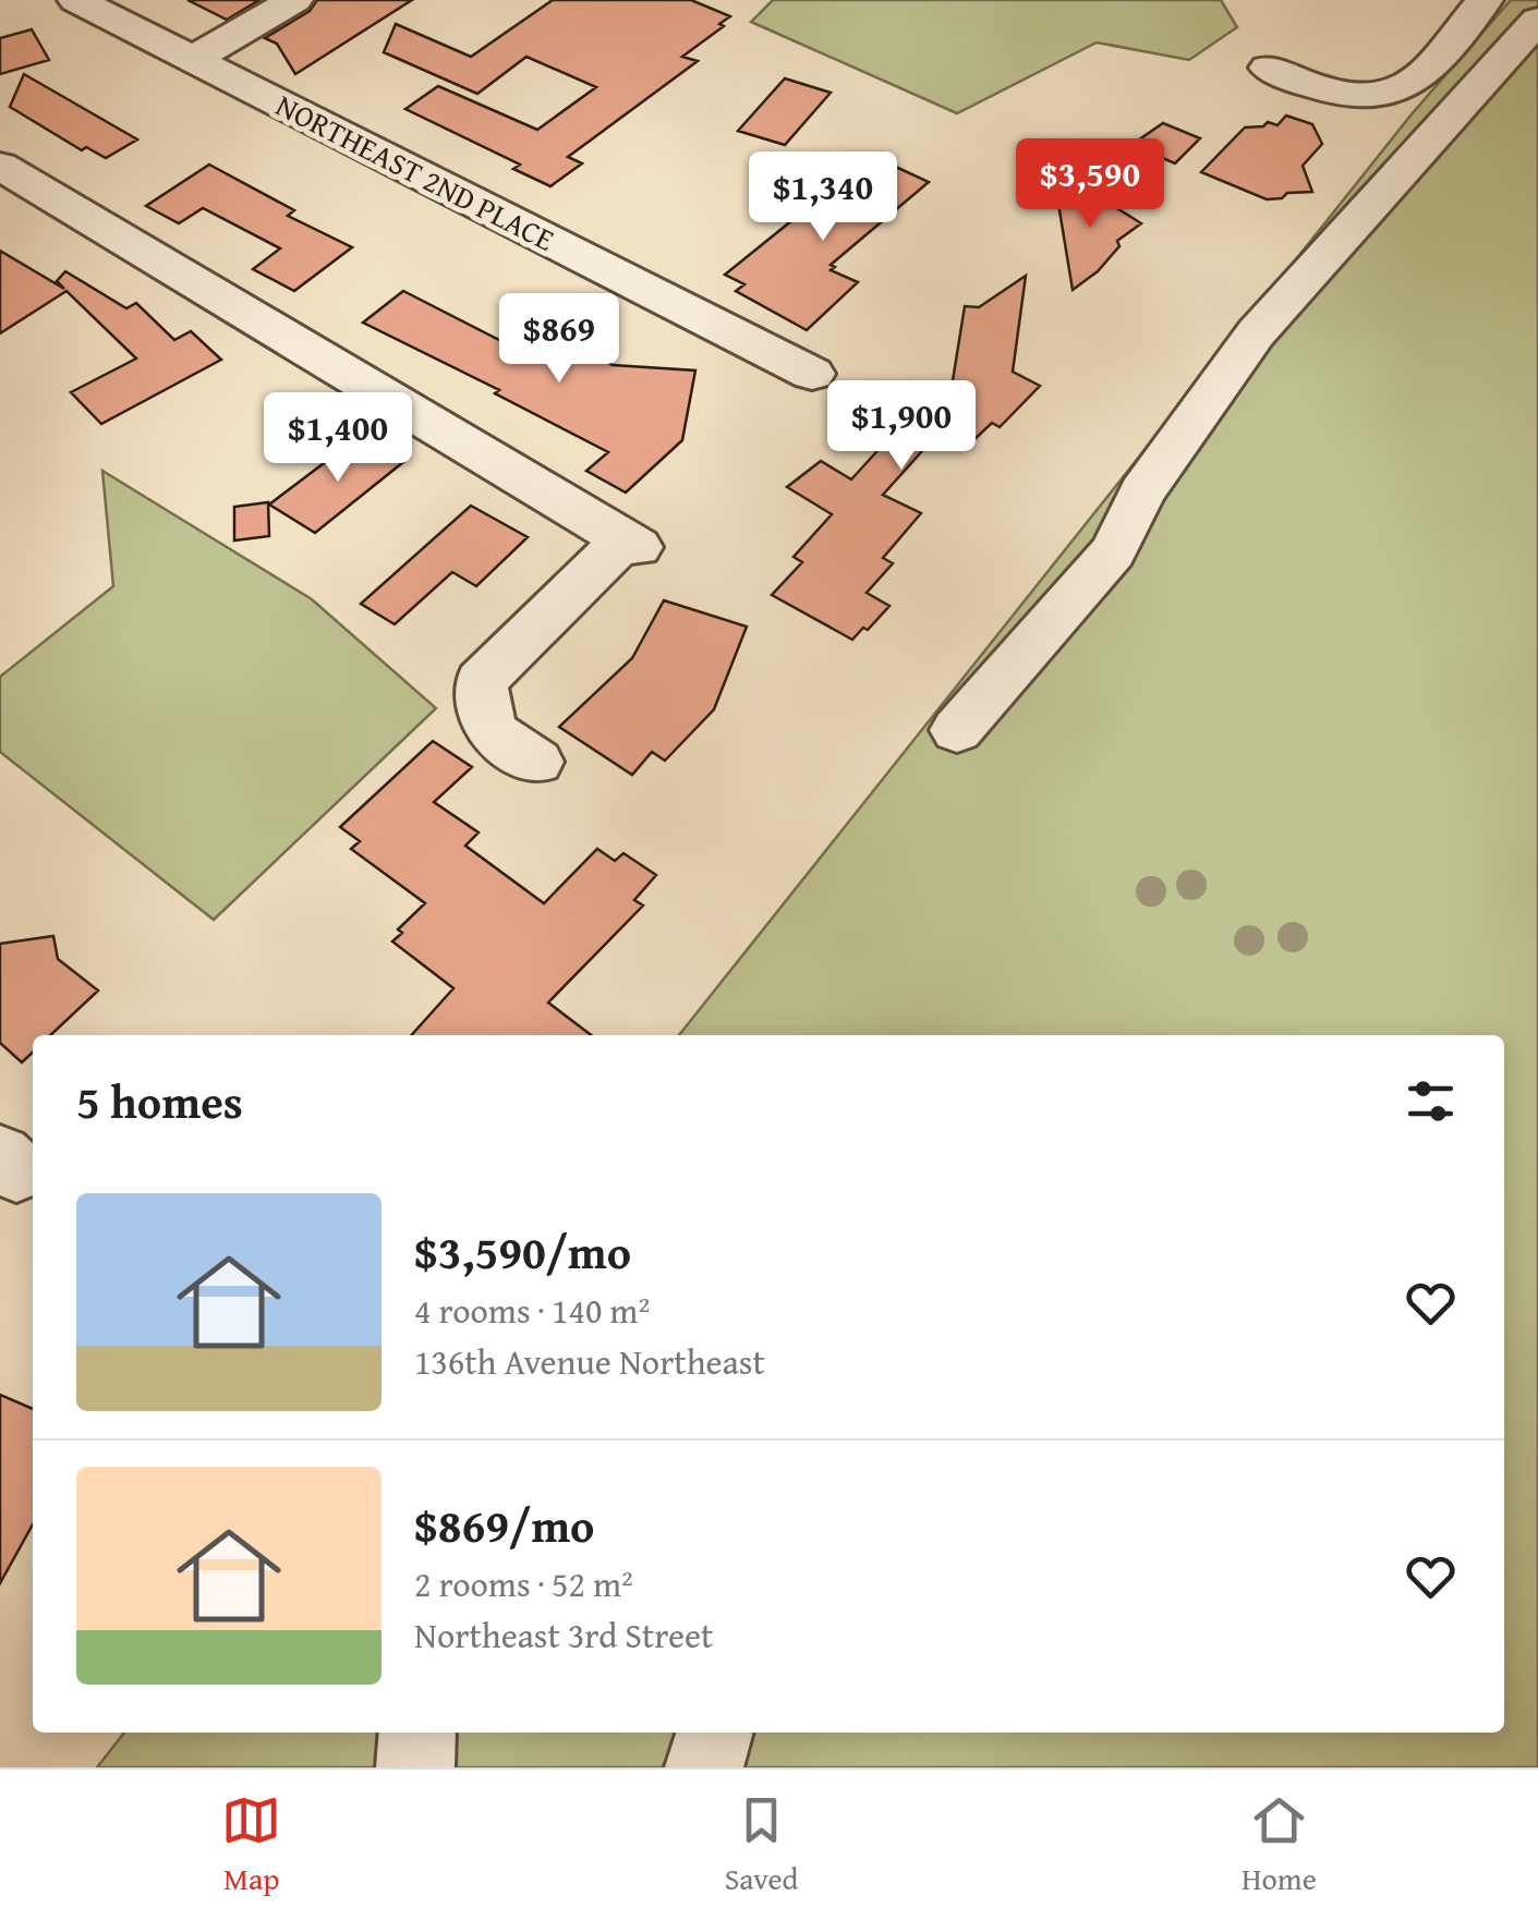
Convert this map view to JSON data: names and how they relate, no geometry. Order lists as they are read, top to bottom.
{
  "streets": {
    "street": ["NORTHEAST 2ND PLACE"]
  },
  "page": {
    "price": [
      "$3,590",
      "$1,340",
      "$869",
      "$1,900",
      "$1,400"
    ],
    "heading": "5 homes",
    "list": [
      {
        "name": "$3,590/mo",
        "note": "4 rooms · 140 m² · 136th Avenue Northeast"
      },
      {
        "name": "$869/mo",
        "note": "2 rooms · 52 m² · Northeast 3rd Street"
      }
    ],
    "tabs": ["Map", "Saved", "Home"]
  }
}
